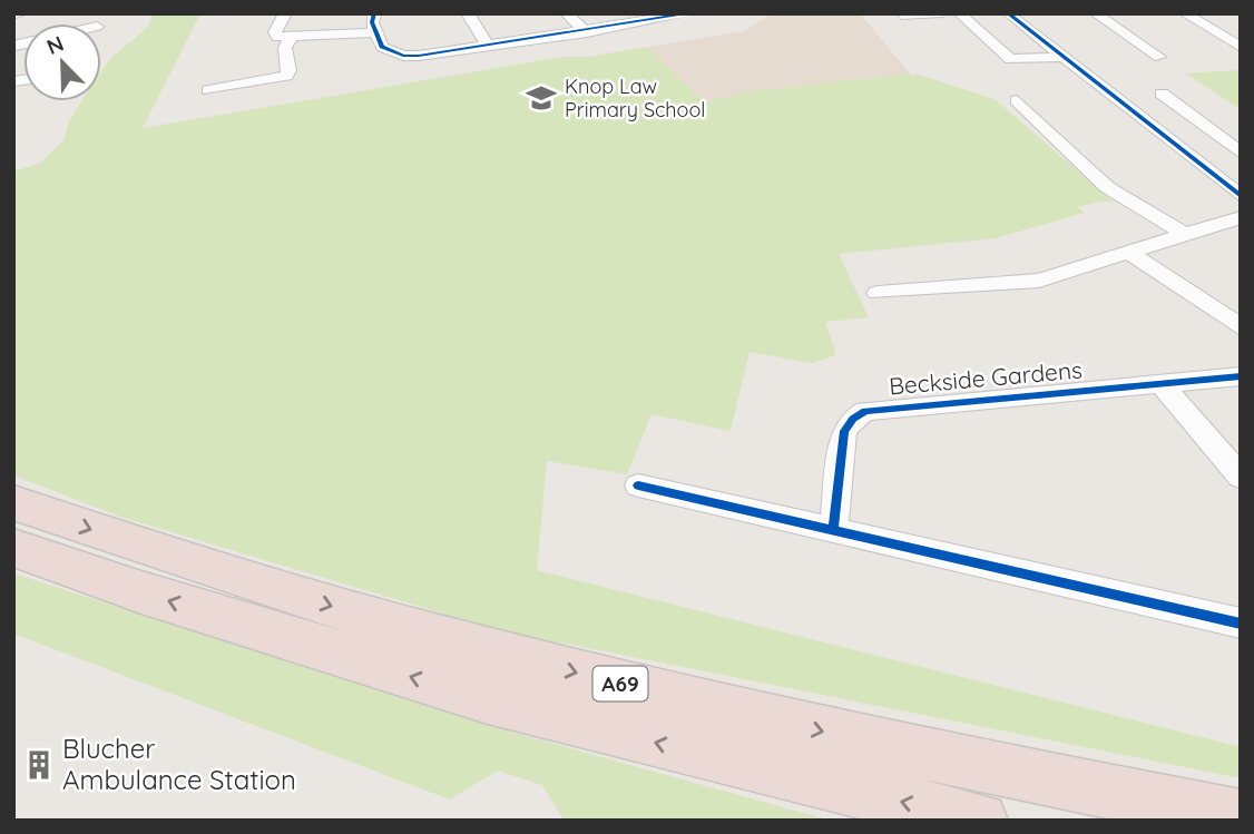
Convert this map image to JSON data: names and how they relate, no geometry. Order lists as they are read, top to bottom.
{
  "streets": {
    "highway": ["A69"],
    "street": ["Beckside Gardens"]
  },
  "places": {
    "school or university": ["Knop Law Primary School"],
    "building": ["Blucher Ambulance Station"]
  },
  "north": "top left"
}
